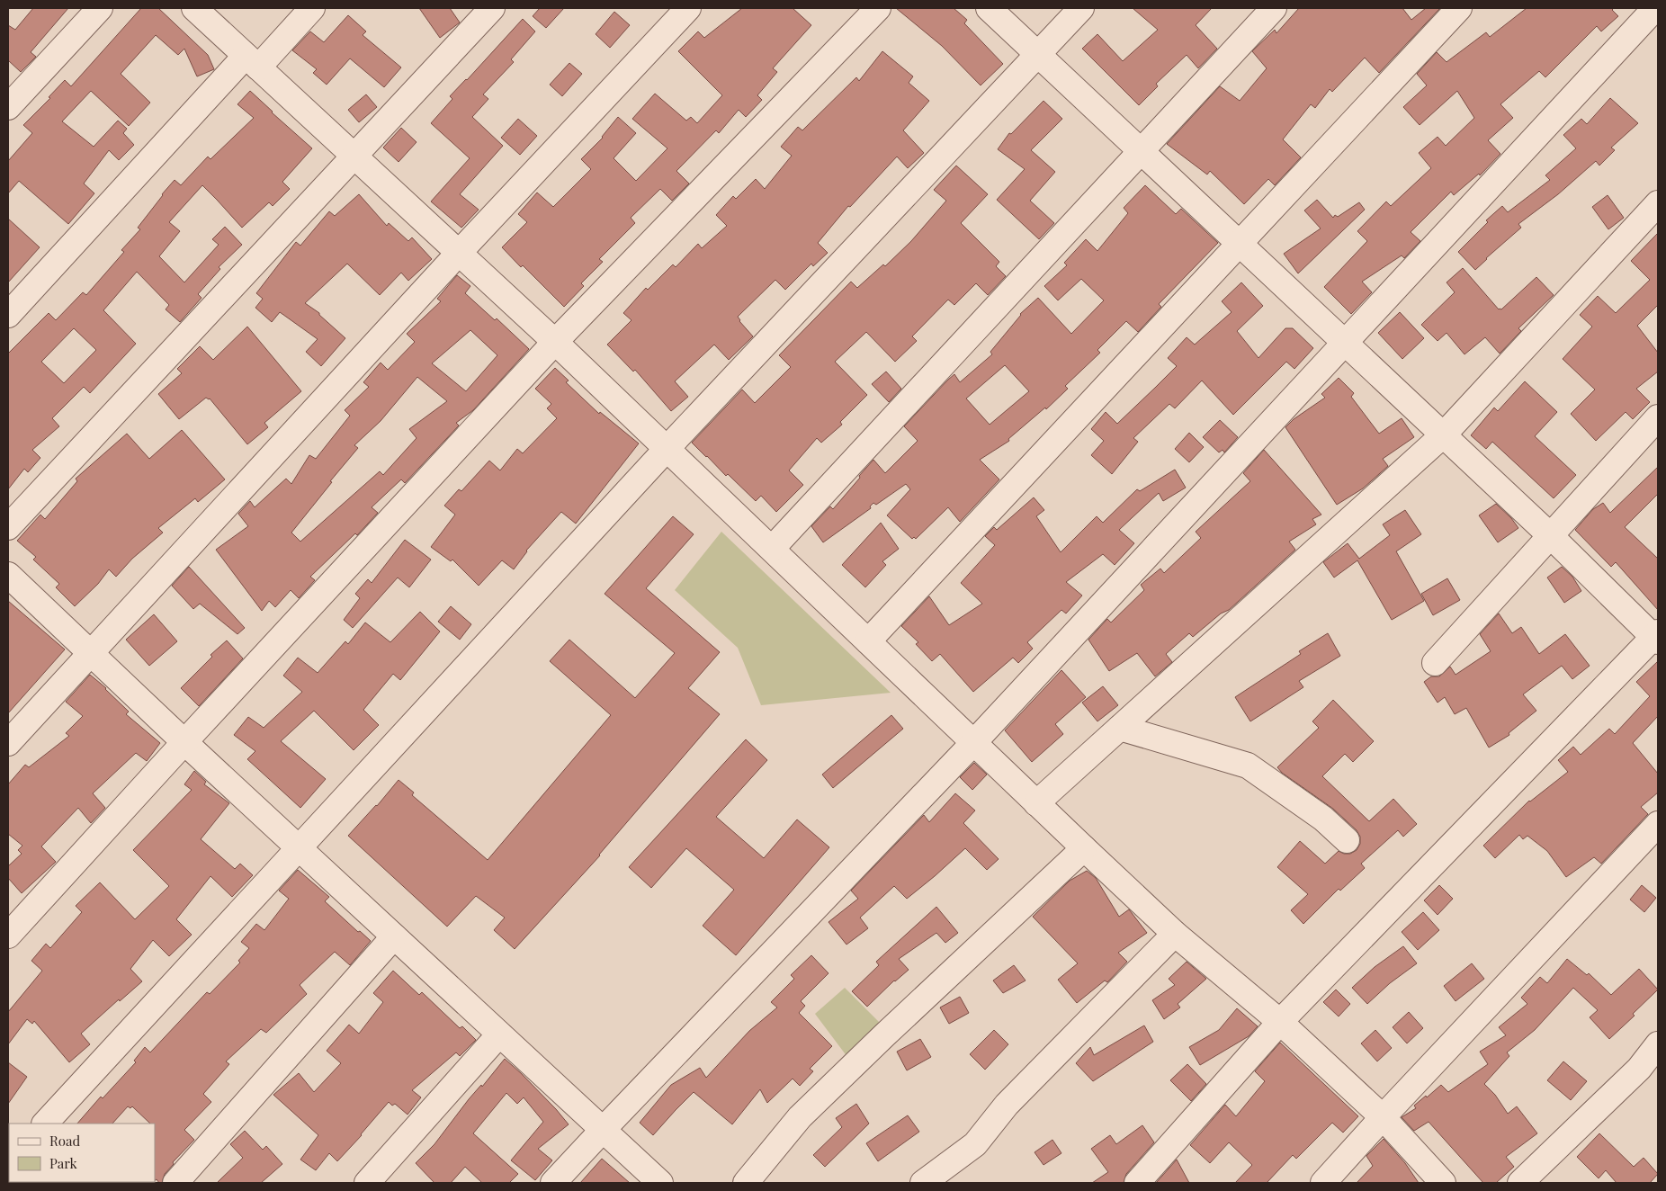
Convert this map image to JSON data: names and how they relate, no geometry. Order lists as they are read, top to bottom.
{
  "legend": ["Road", "Park"]
}
